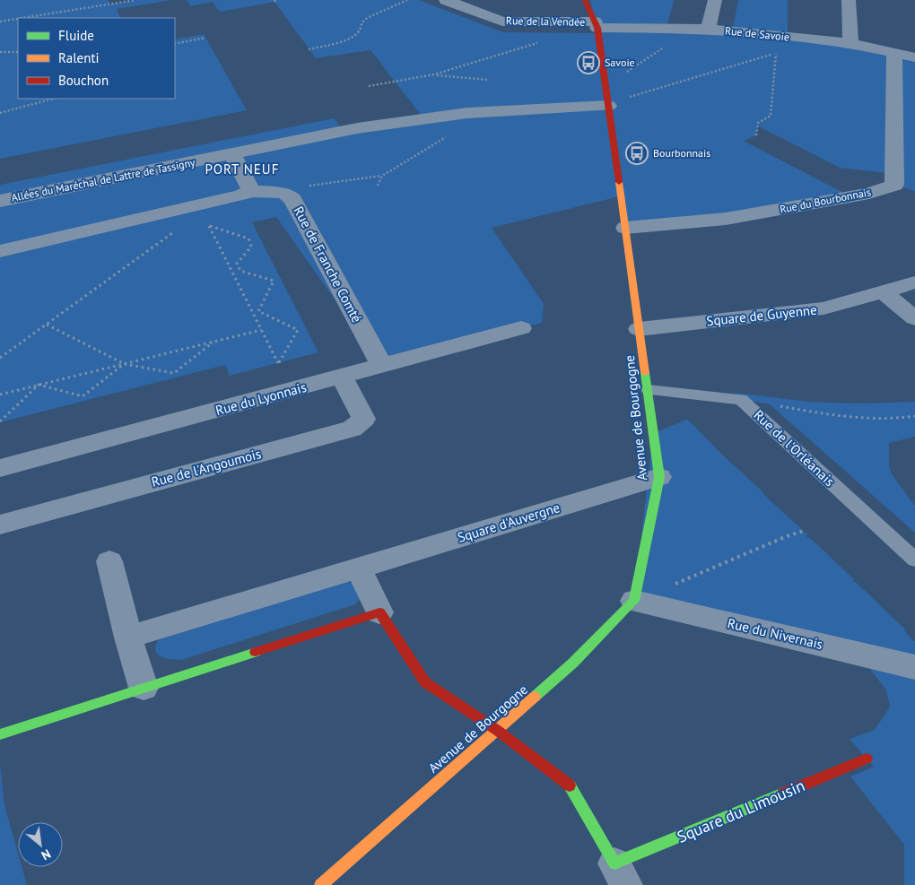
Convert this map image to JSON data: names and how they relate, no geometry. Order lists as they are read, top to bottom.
{
  "streets": {
    "street": [
      "Rue de la Vendée",
      "Rue de Savoie",
      "Allées du Maréchal de Lattre de Tassigny",
      "Rue du Bourbonnais",
      "Rue de Franche Comté",
      "Square de Guyenne",
      "Rue du Lyonnais",
      "Avenue de Bourgogne",
      "Rue de l'Angoumois",
      "Square d'Auvergne",
      "Rue du Nivernais",
      "Square du Limousin"
    ],
    "lane": ["Rue de l'Orléanais"]
  },
  "crossings": [
    ["Rue de la Vendée", "Rue de Savoie"],
    ["Rue de la Vendée", "Avenue de Bourgogne"],
    ["Rue de Savoie", "Rue du Bourbonnais"],
    ["Rue de Savoie", "Avenue de Bourgogne"],
    ["Allées du Maréchal de Lattre de Tassigny", "Avenue de Bourgogne"],
    ["Rue du Bourbonnais", "Avenue de Bourgogne"],
    ["Rue de Franche Comté", "Rue du Lyonnais"],
    ["Square de Guyenne", "Avenue de Bourgogne"],
    ["Rue du Lyonnais", "Rue de l'Angoumois"],
    ["Avenue de Bourgogne", "Square d'Auvergne"],
    ["Avenue de Bourgogne", "Rue du Nivernais"],
    ["Avenue de Bourgogne", "Square du Limousin"]
  ],
  "districts": ["PORT NEUF"],
  "places": {
    "bus stop": ["Savoie", "Bourbonnais"]
  },
  "legend": ["Fluide", "Ralenti", "Bouchon"],
  "north": "bottom right"
}
